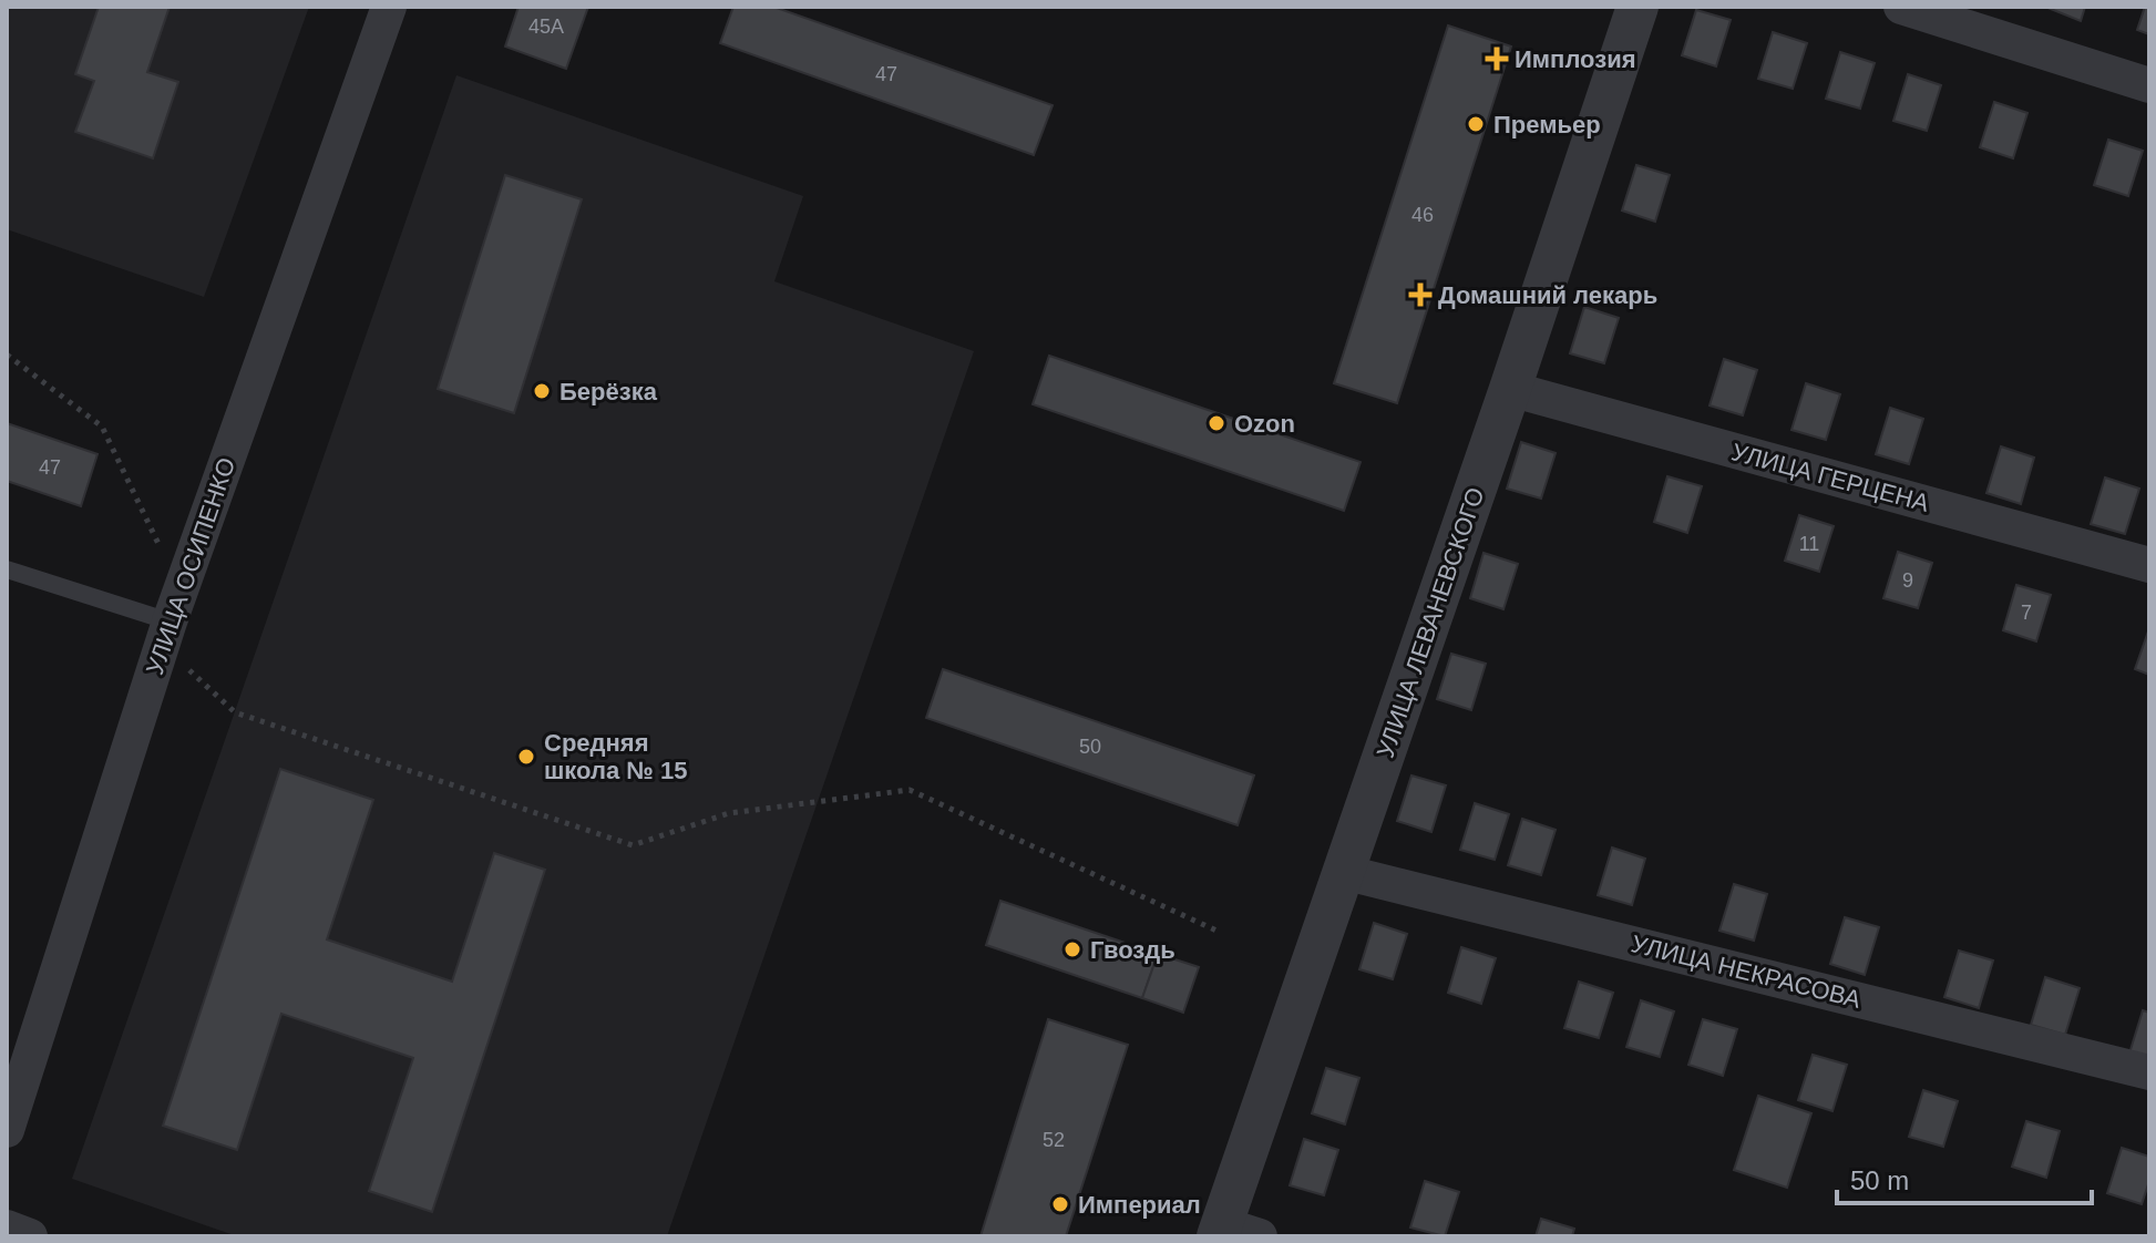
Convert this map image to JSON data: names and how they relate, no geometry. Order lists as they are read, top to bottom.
{
  "streets": {
    "street": [
      "УЛИЦА ГЕРЦЕНА",
      "УЛИЦА ОСИПЕНКО",
      "УЛИЦА ЛЕВАНЕВСКОГО",
      "УЛИЦА НЕКРАСОВА"
    ]
  },
  "crossings": [
    ["УЛИЦА ГЕРЦЕНА", "УЛИЦА ЛЕВАНЕВСКОГО"],
    ["УЛИЦА ЛЕВАНЕВСКОГО", "УЛИЦА НЕКРАСОВА"]
  ],
  "places": {
    "health": ["Имплозия", "Домашний лекарь"],
    "other": [
      "Премьер",
      "Берёзка",
      "Ozon",
      "Средняя школа № 15",
      "Гвоздь",
      "Империал"
    ]
  },
  "house_numbers": [
    "45А",
    "47",
    "46",
    "47",
    "11",
    "9",
    "7",
    "50",
    "52"
  ],
  "scale_bar": "50 m"
}
